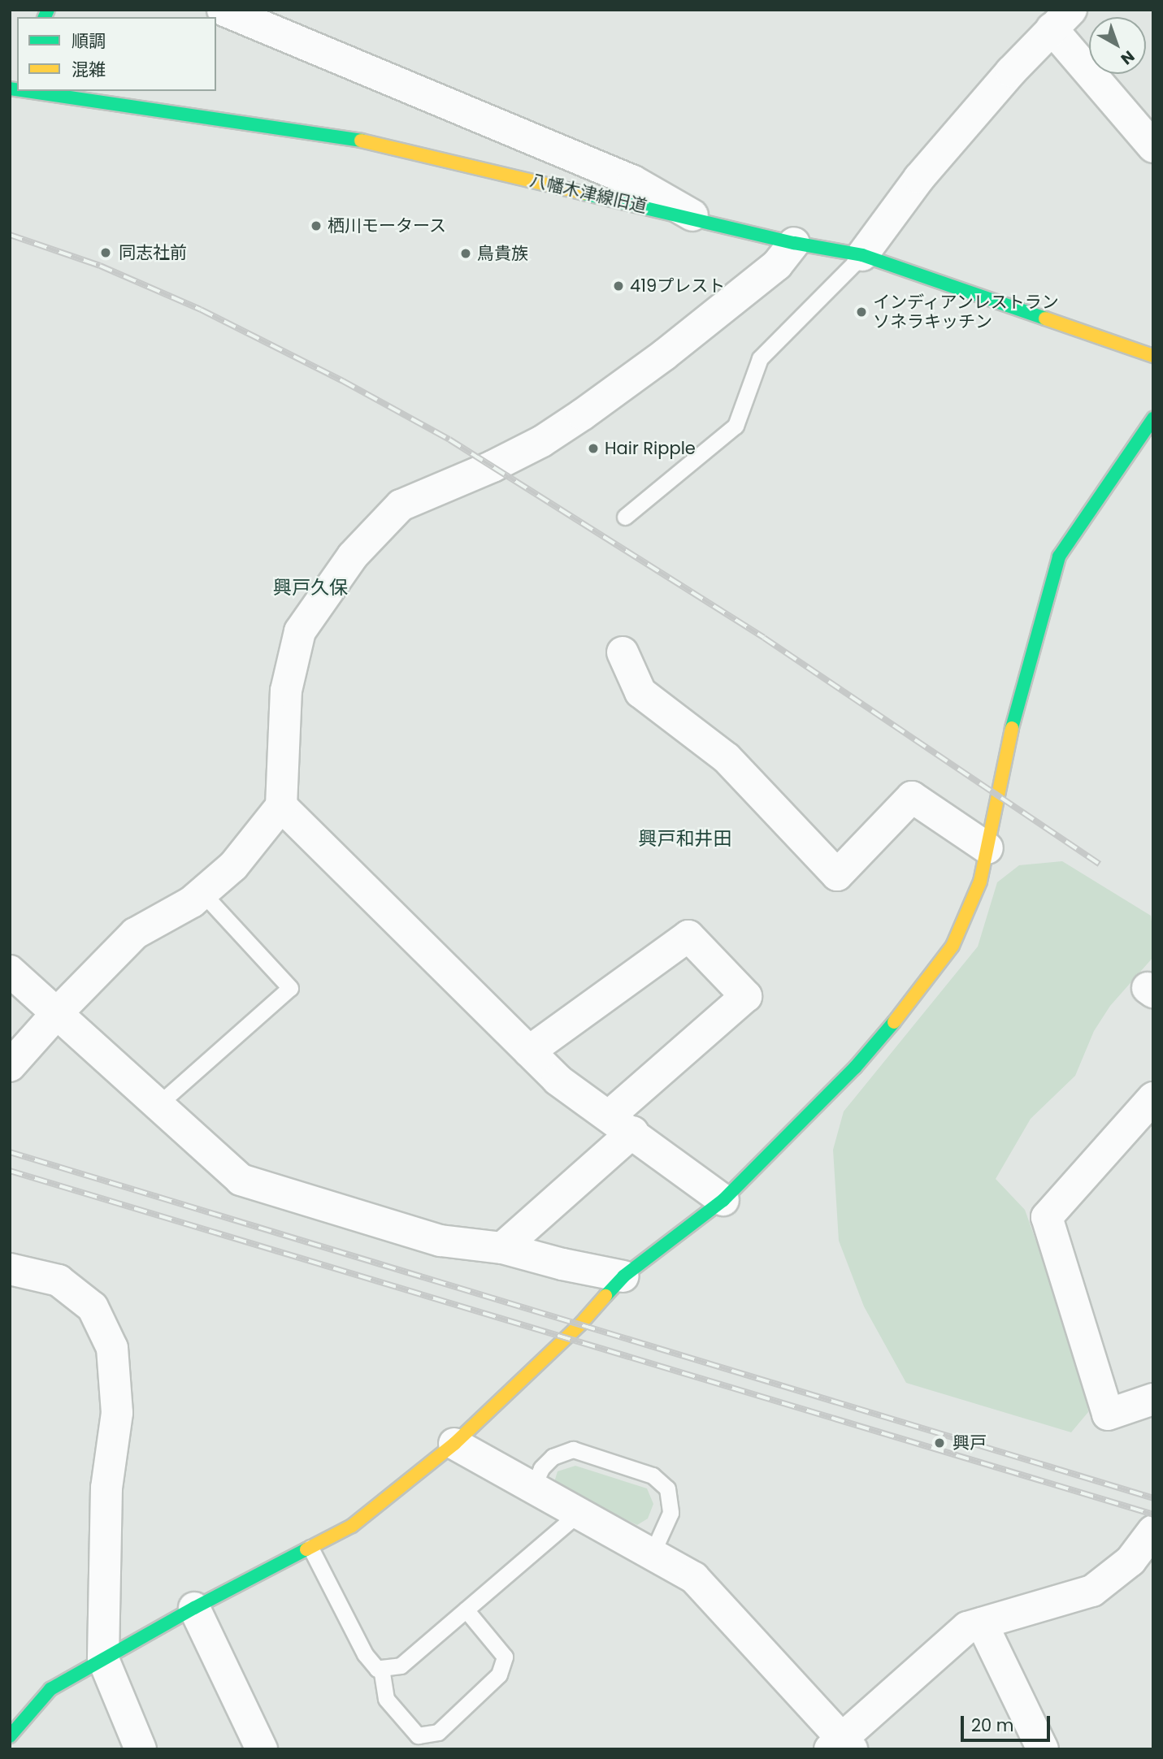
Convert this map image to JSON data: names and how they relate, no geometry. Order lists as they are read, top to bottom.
{
  "streets": {
    "street": ["八幡木津線旧道"]
  },
  "districts": ["興戸久保", "興戸和井田"],
  "places": [
    "栖川モータース",
    "同志社前",
    "鳥貴族",
    "419プレスト",
    "インディアンレストラン ソネラキッチン",
    "Hair Ripple",
    "興戸"
  ],
  "legend": ["順調", "混雑"],
  "scale_bar": "20 m",
  "north": "bottom right"
}
